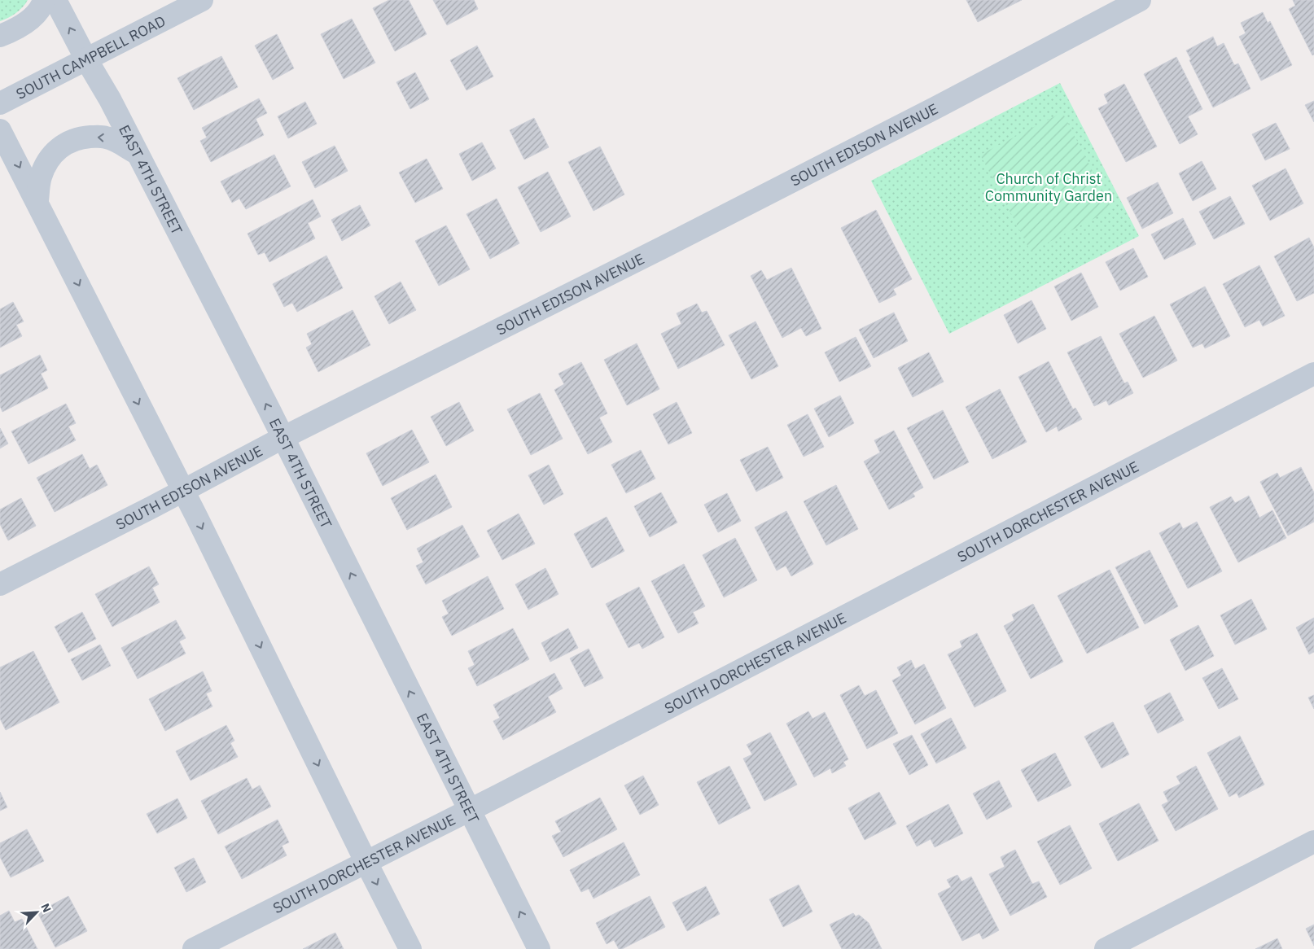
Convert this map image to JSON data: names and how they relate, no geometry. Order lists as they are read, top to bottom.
{
  "streets": {
    "street": [
      "SOUTH CAMPBELL ROAD",
      "SOUTH EDISON AVENUE",
      "EAST 4TH STREET",
      "SOUTH DORCHESTER AVENUE"
    ]
  },
  "crossings": [
    ["SOUTH CAMPBELL ROAD", "EAST 4TH STREET"],
    ["SOUTH EDISON AVENUE", "EAST 4TH STREET"],
    ["EAST 4TH STREET", "SOUTH DORCHESTER AVENUE"]
  ],
  "parks": ["Church of Christ Community Garden"],
  "north": "top right"
}
